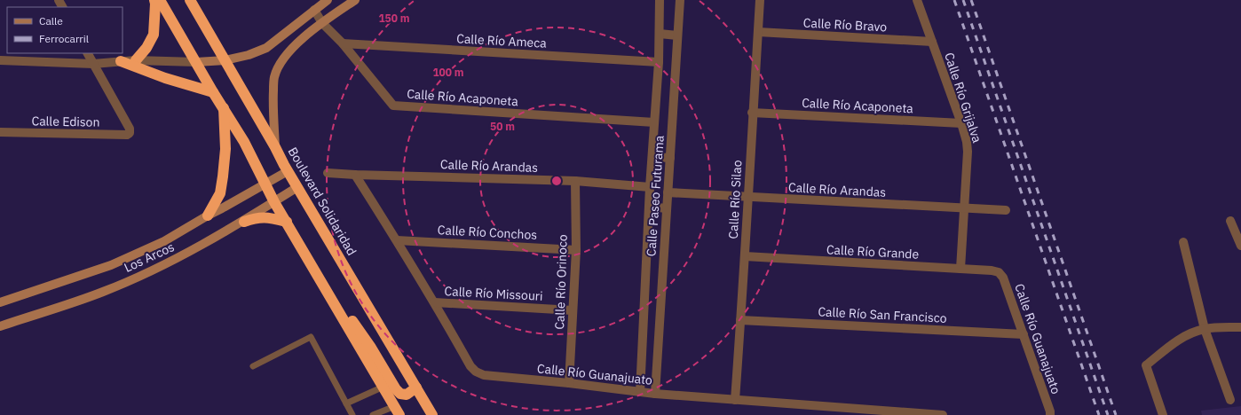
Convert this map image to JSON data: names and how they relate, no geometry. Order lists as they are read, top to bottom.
{
  "streets": {
    "highway": ["Boulevard Solidaridad"],
    "main road": ["Los Arcos"],
    "street": [
      "Calle Río Bravo",
      "Calle Río Ameca",
      "Calle Río Acaponeta",
      "Calle Río Grijalva",
      "Calle Edison",
      "Calle Río Arandas",
      "Calle Paseo Futurama",
      "Calle Río Silao",
      "Calle Río Conchos",
      "Calle Río Grande",
      "Calle Río Orinoco",
      "Calle Río Missouri",
      "Calle Río San Francisco",
      "Calle Río Guanajuato"
    ]
  },
  "crossings": [
    ["Calle Río Bravo", "Calle Río Grijalva"],
    ["Calle Río Bravo", "Calle Río Silao"],
    ["Calle Río Ameca", "Calle Río Acaponeta"],
    ["Calle Río Ameca", "Calle Paseo Futurama"],
    ["Calle Río Acaponeta", "Calle Río Grijalva"],
    ["Calle Río Acaponeta", "Calle Paseo Futurama"],
    ["Calle Río Acaponeta", "Calle Río Silao"],
    ["Calle Río Grijalva", "Calle Río Arandas"],
    ["Calle Río Grijalva", "Calle Río Grande"],
    ["Calle Río Arandas", "Calle Paseo Futurama"],
    ["Calle Río Arandas", "Calle Río Silao"],
    ["Calle Río Arandas", "Calle Río Orinoco"],
    ["Calle Río Arandas", "Calle Río Guanajuato"],
    ["Calle Paseo Futurama", "Calle Río Guanajuato"],
    ["Calle Río Silao", "Calle Río Grande"],
    ["Calle Río Silao", "Calle Río San Francisco"],
    ["Calle Río Silao", "Calle Río Guanajuato"],
    ["Boulevard Solidaridad", "Los Arcos"],
    ["Calle Río Conchos", "Calle Río Orinoco"],
    ["Calle Río Conchos", "Calle Río Guanajuato"],
    ["Calle Río Grande", "Calle Río Guanajuato"],
    ["Calle Río Orinoco", "Calle Río Missouri"],
    ["Calle Río Orinoco", "Calle Río Guanajuato"],
    ["Calle Río Missouri", "Calle Río Guanajuato"],
    ["Calle Río San Francisco", "Calle Río Guanajuato"]
  ],
  "legend": ["Calle", "Ferrocarril"],
  "rings": ["150 m", "100 m", "50 m"]
}
